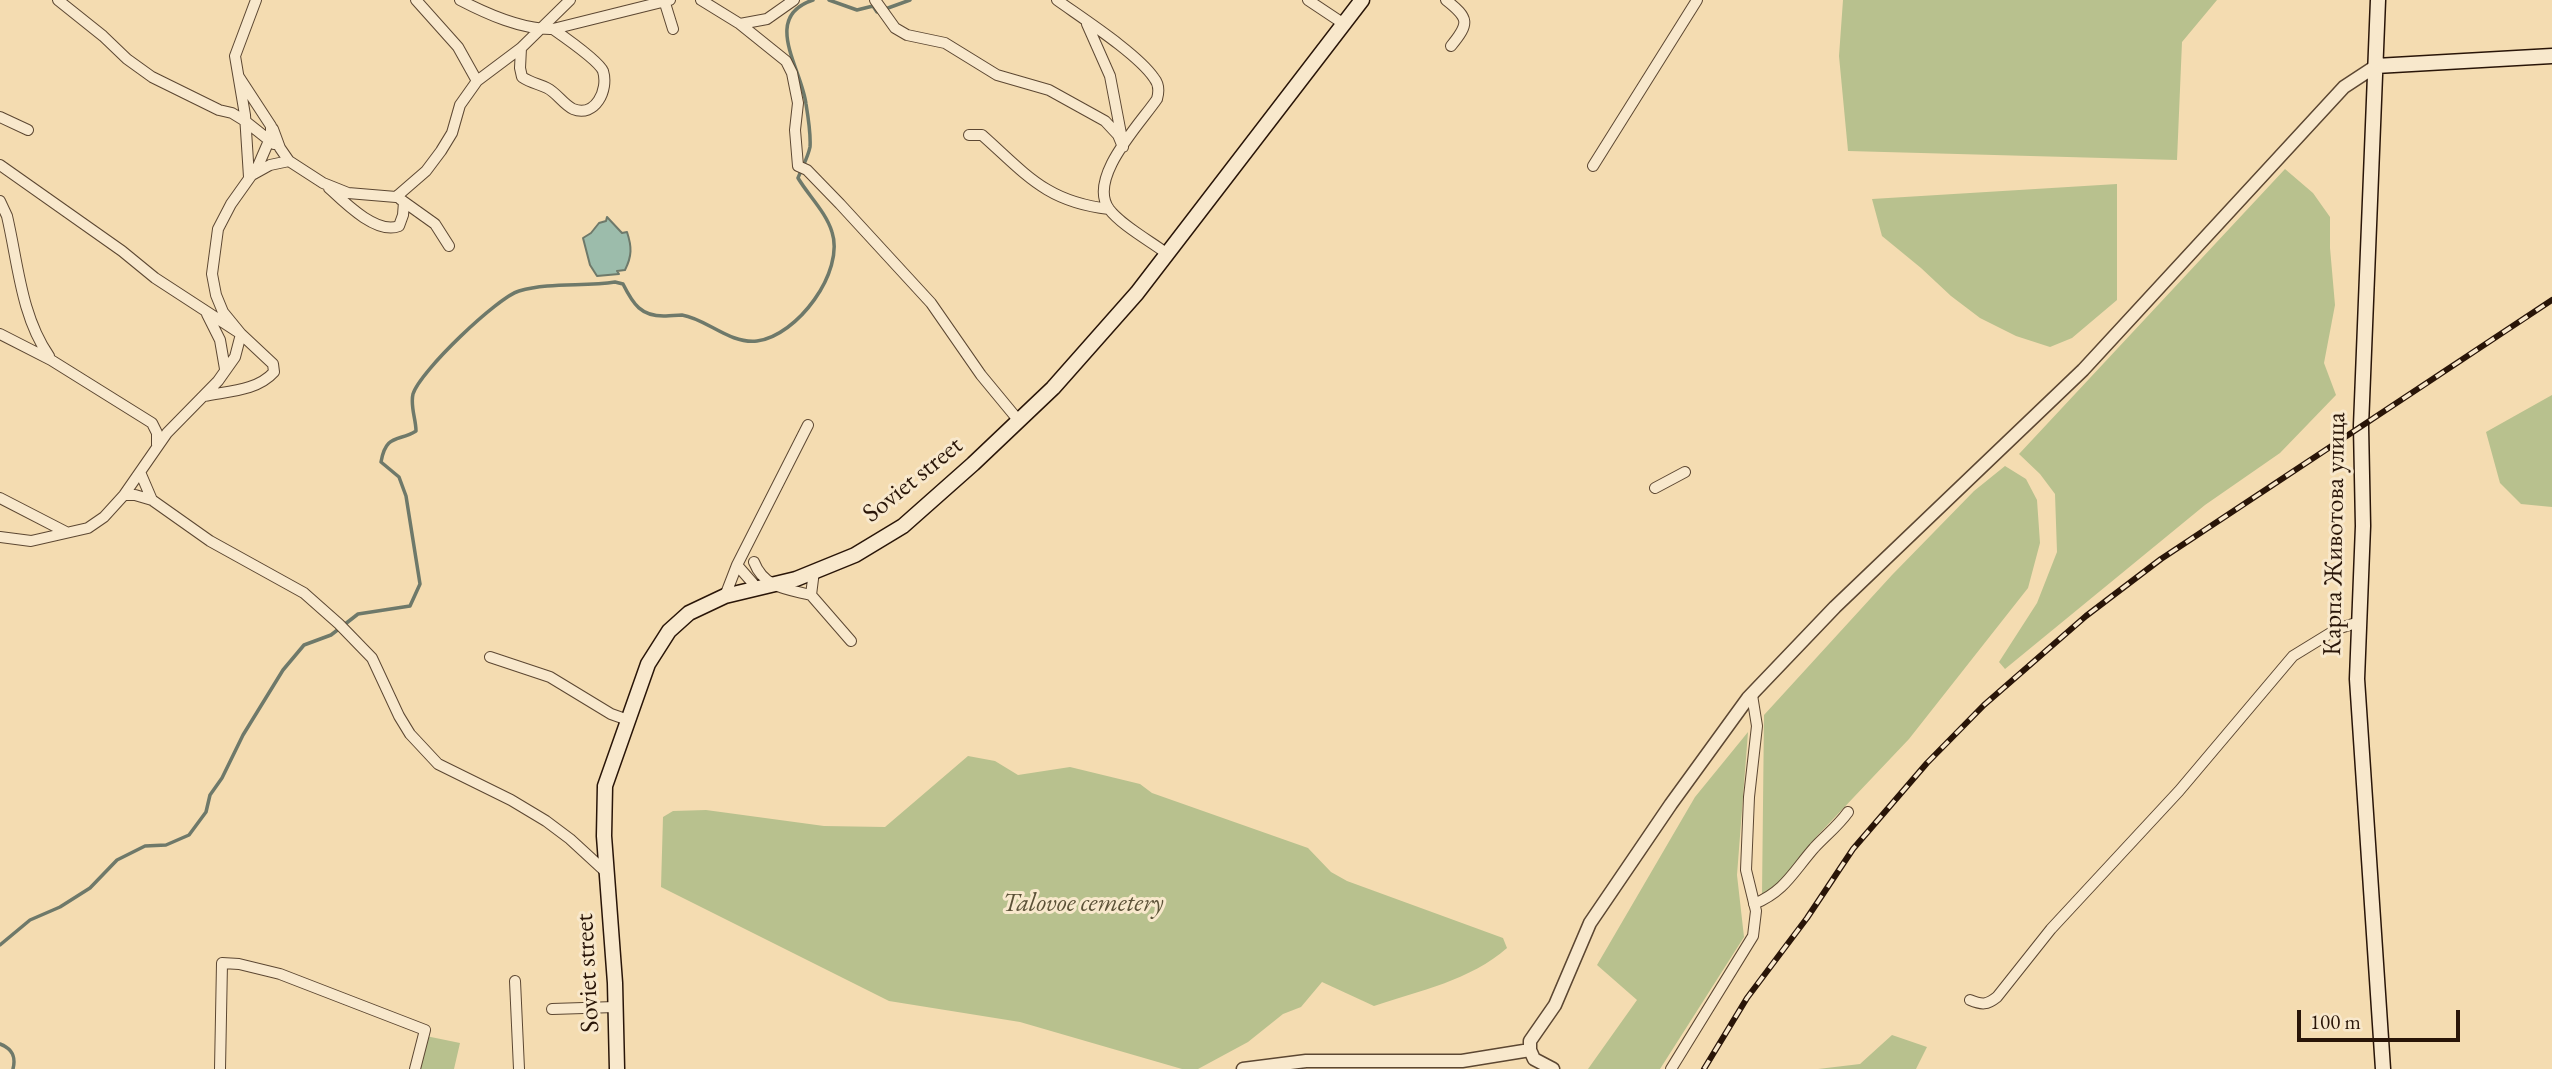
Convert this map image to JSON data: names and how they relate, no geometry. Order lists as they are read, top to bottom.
{
  "streets": {
    "main road": ["Soviet street", "Карпа Животова улица"]
  },
  "parks": ["Talovoe cemetery"],
  "scale_bar": "100 m"
}
